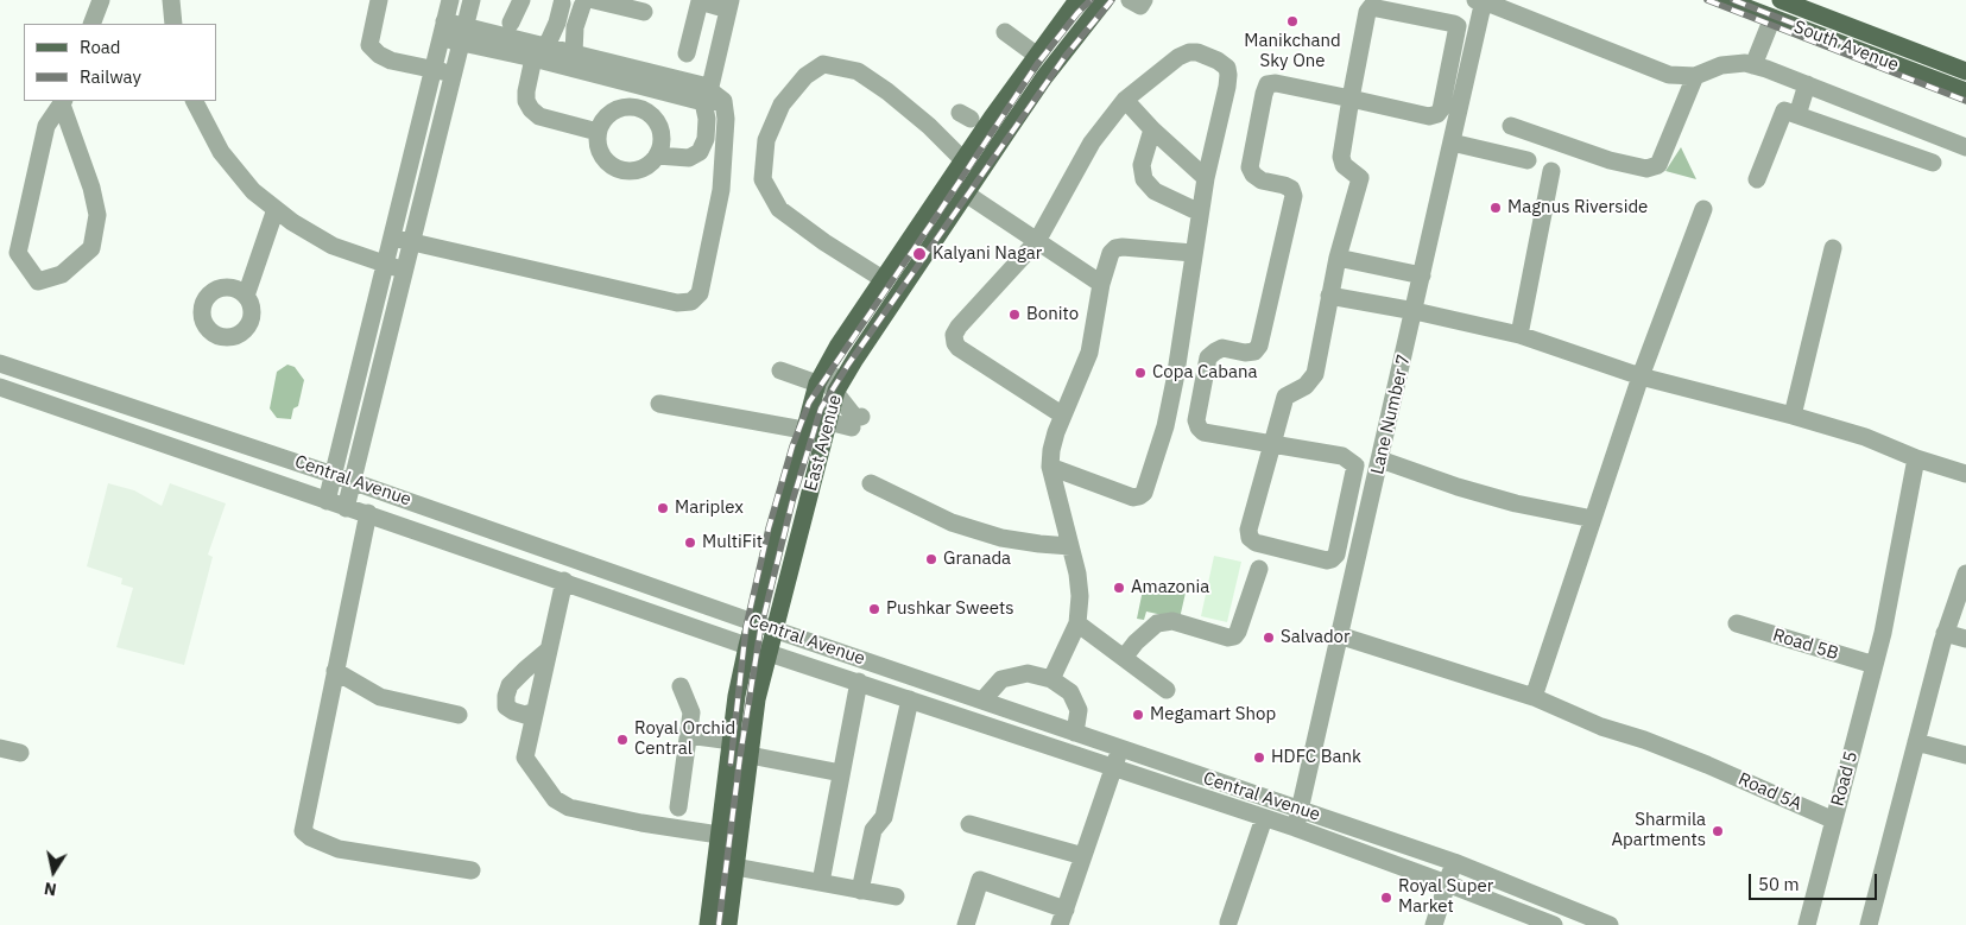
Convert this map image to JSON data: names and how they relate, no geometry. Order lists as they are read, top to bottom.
{
  "streets": {
    "main road": ["South Avenue", "East Avenue"],
    "street": [
      "Lane Number 7",
      "Central Avenue",
      "Road 5B",
      "Road 5",
      "Road 5A"
    ]
  },
  "crossings": [
    ["Lane Number 7", "Central Avenue"],
    ["Lane Number 7", "Road 5A"],
    ["East Avenue", "Central Avenue"],
    ["Road 5B", "Road 5"],
    ["Road 5", "Road 5A"]
  ],
  "places": [
    "Manikchand Sky One",
    "Magnus Riverside",
    "Kalyani Nagar",
    "Bonito",
    "Copa Cabana",
    "Mariplex",
    "MultiFit",
    "Granada",
    "Amazonia",
    "Pushkar Sweets",
    "Salvador",
    "Megamart Shop",
    "Royal Orchid Central",
    "HDFC Bank",
    "Sharmila Apartments",
    "Royal Super Market"
  ],
  "legend": ["Road", "Railway"],
  "scale_bar": "50 m",
  "north": "bottom"
}
